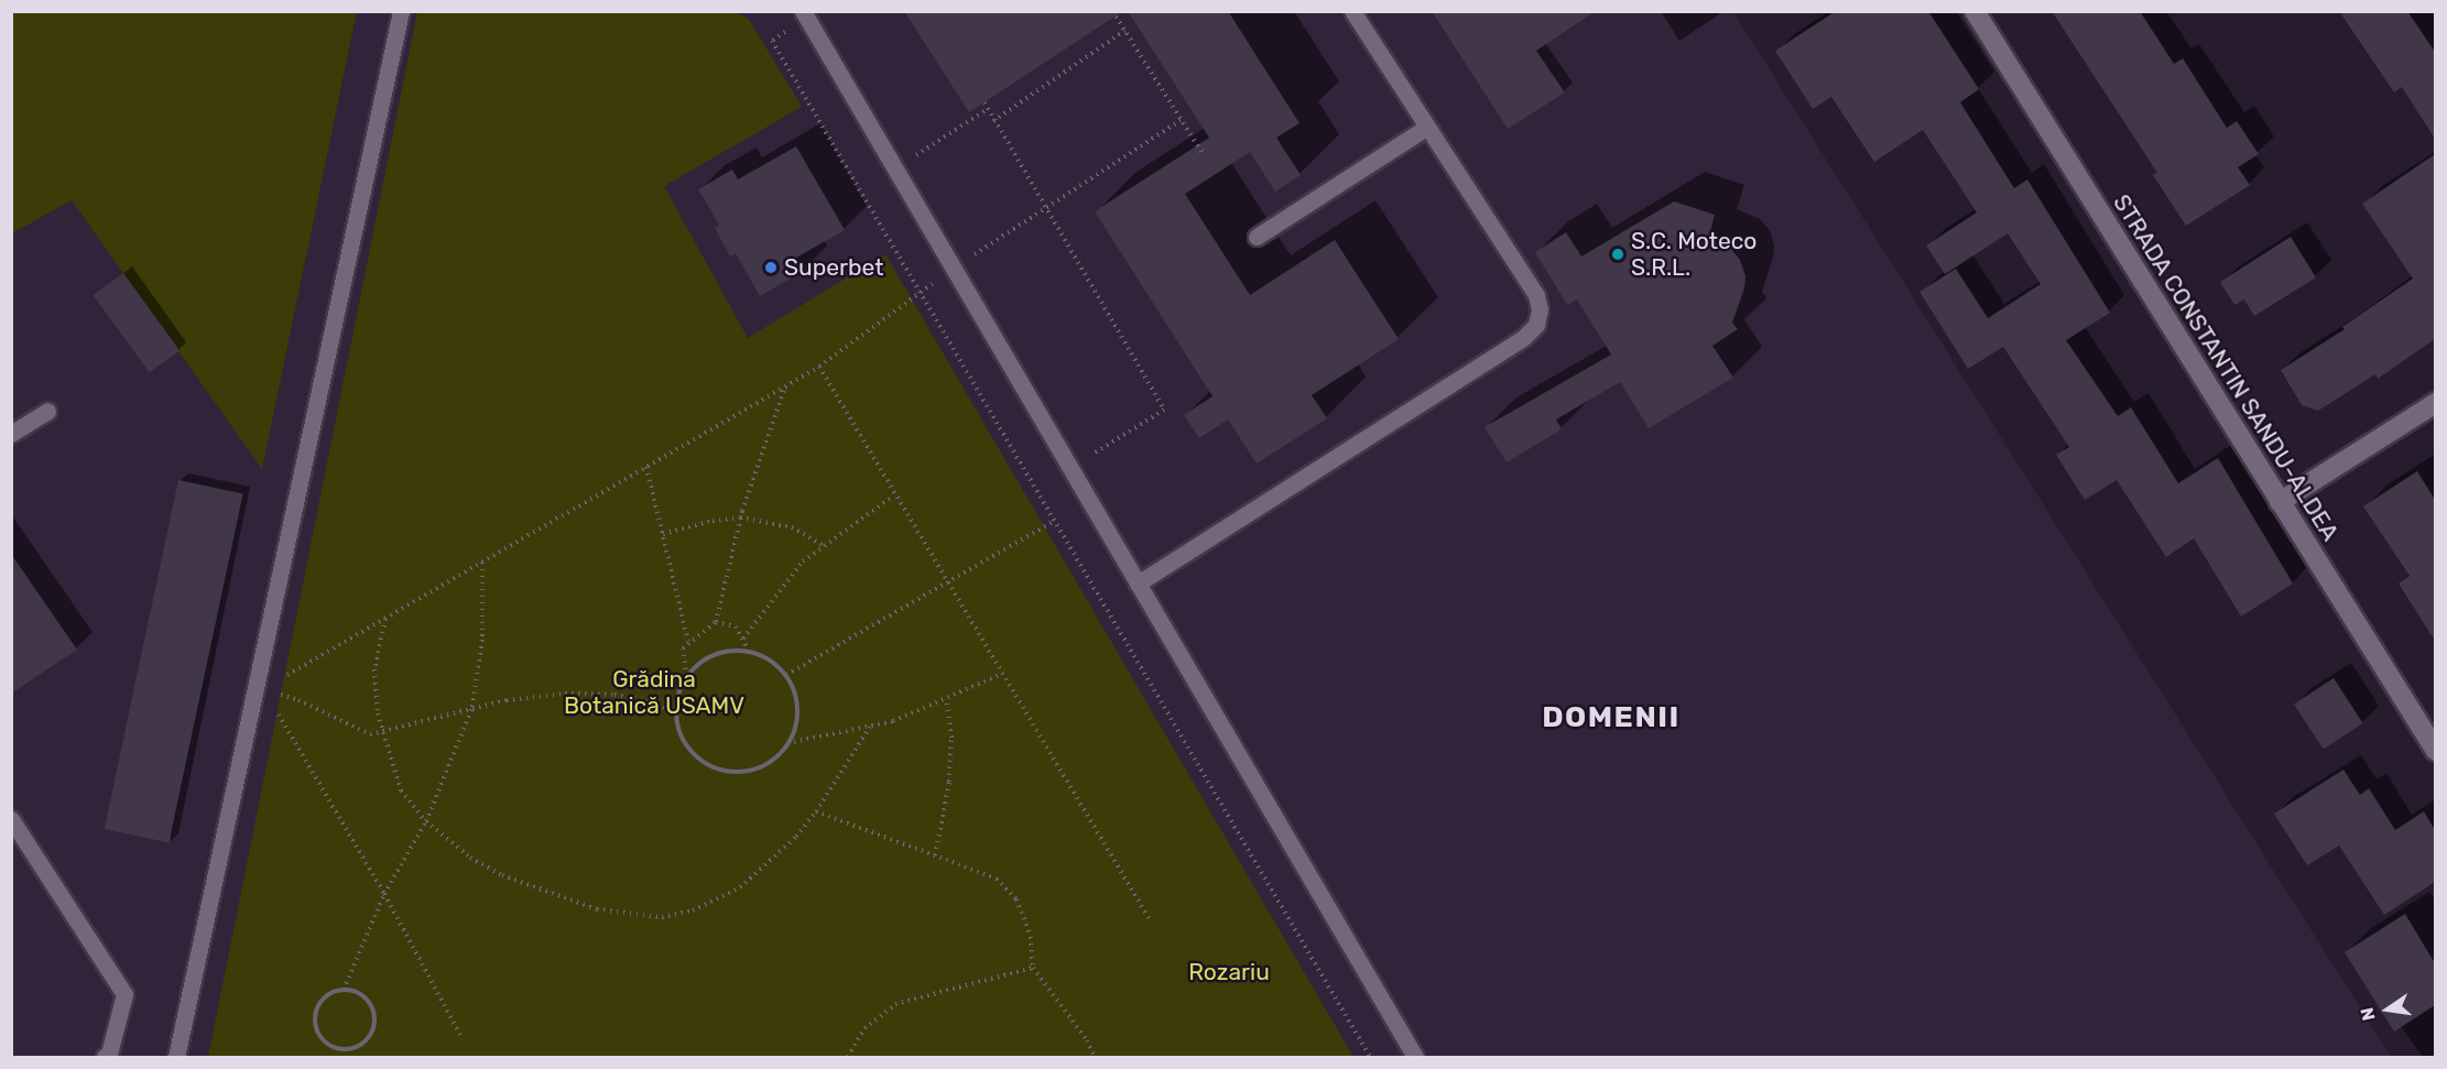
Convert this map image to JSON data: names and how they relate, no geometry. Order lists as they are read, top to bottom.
{
  "streets": {
    "street": ["STRADA CONSTANTIN SANDU-ALDEA"]
  },
  "districts": ["DOMENII"],
  "parks": ["Grădina Botanică USAMV", "Rozariu"],
  "places": ["S.C. Moteco S.R.L.", "Superbet"],
  "north": "left"
}
